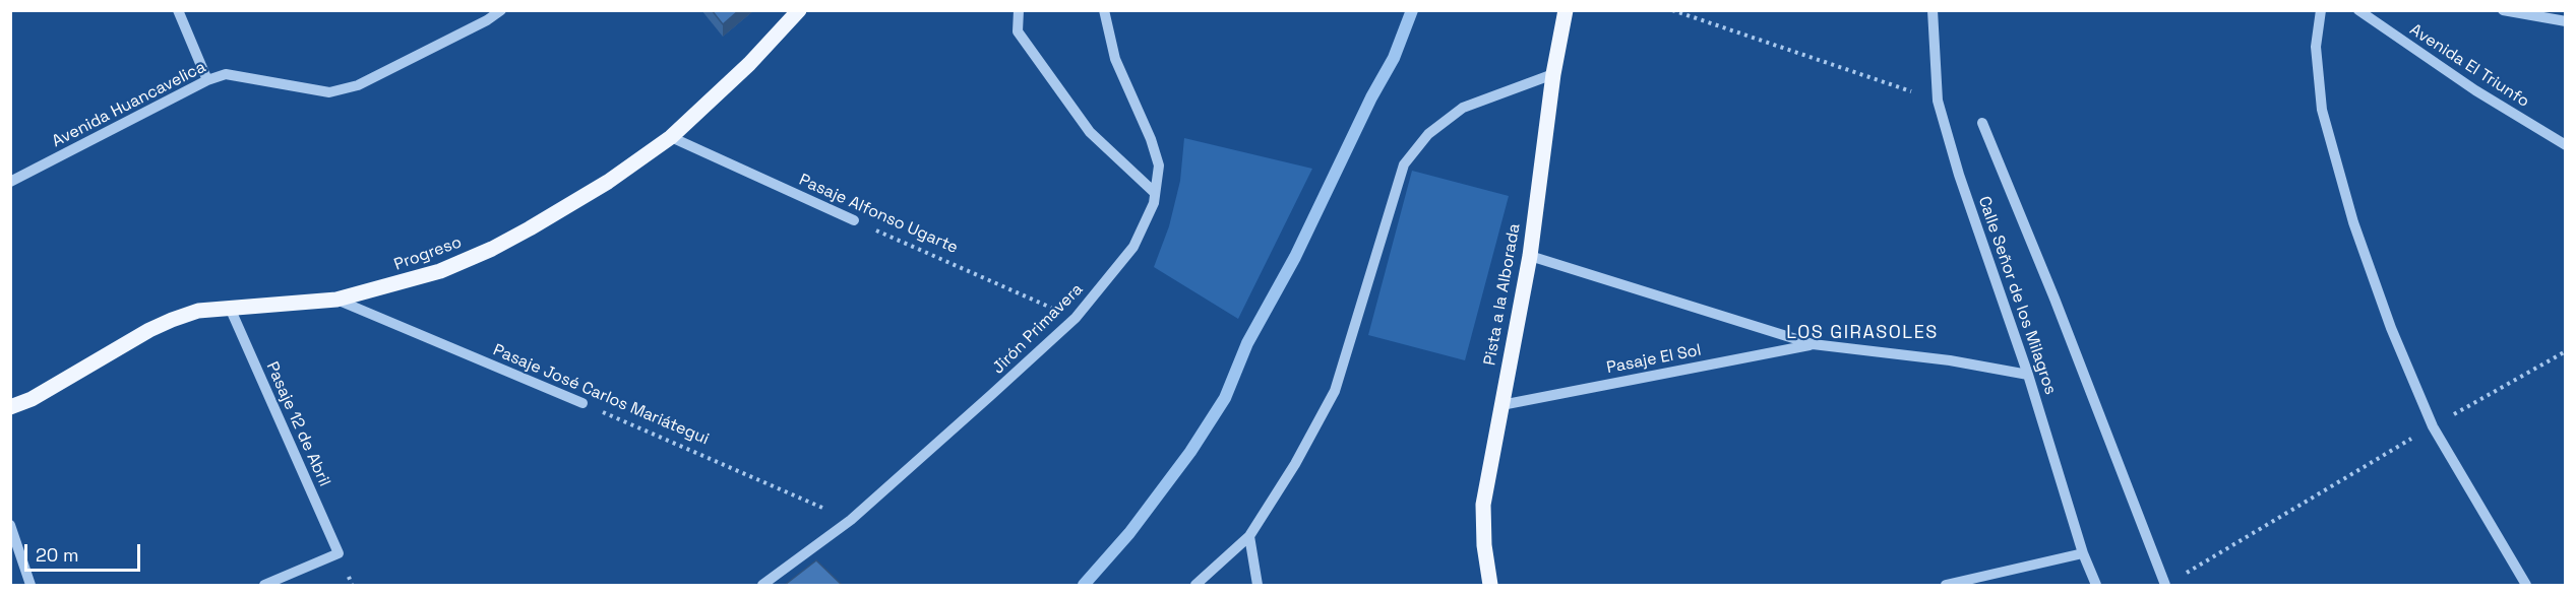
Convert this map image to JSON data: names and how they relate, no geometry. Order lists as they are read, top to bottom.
{
  "streets": {
    "main road": ["Progreso", "Pista a la Alborada"],
    "street": [
      "Avenida El Triunfo",
      "Avenida Huancavelica",
      "Pasaje Alfonso Ugarte",
      "Calle Señor de los Milagros",
      "Jirón Primavera",
      "Pasaje El Sol",
      "Pasaje José Carlos Mariátegui",
      "Pasaje 12 de Abril"
    ]
  },
  "crossings": [
    ["Pasaje Alfonso Ugarte", "Progreso"],
    ["Pasaje Alfonso Ugarte", "Jirón Primavera"],
    ["Progreso", "Pasaje José Carlos Mariátegui"],
    ["Progreso", "Pasaje 12 de Abril"],
    ["Pista a la Alborada", "Pasaje El Sol"],
    ["Calle Señor de los Milagros", "Pasaje El Sol"],
    ["Jirón Primavera", "Pasaje José Carlos Mariátegui"]
  ],
  "districts": ["LOS GIRASOLES"],
  "scale_bar": "20 m"
}
